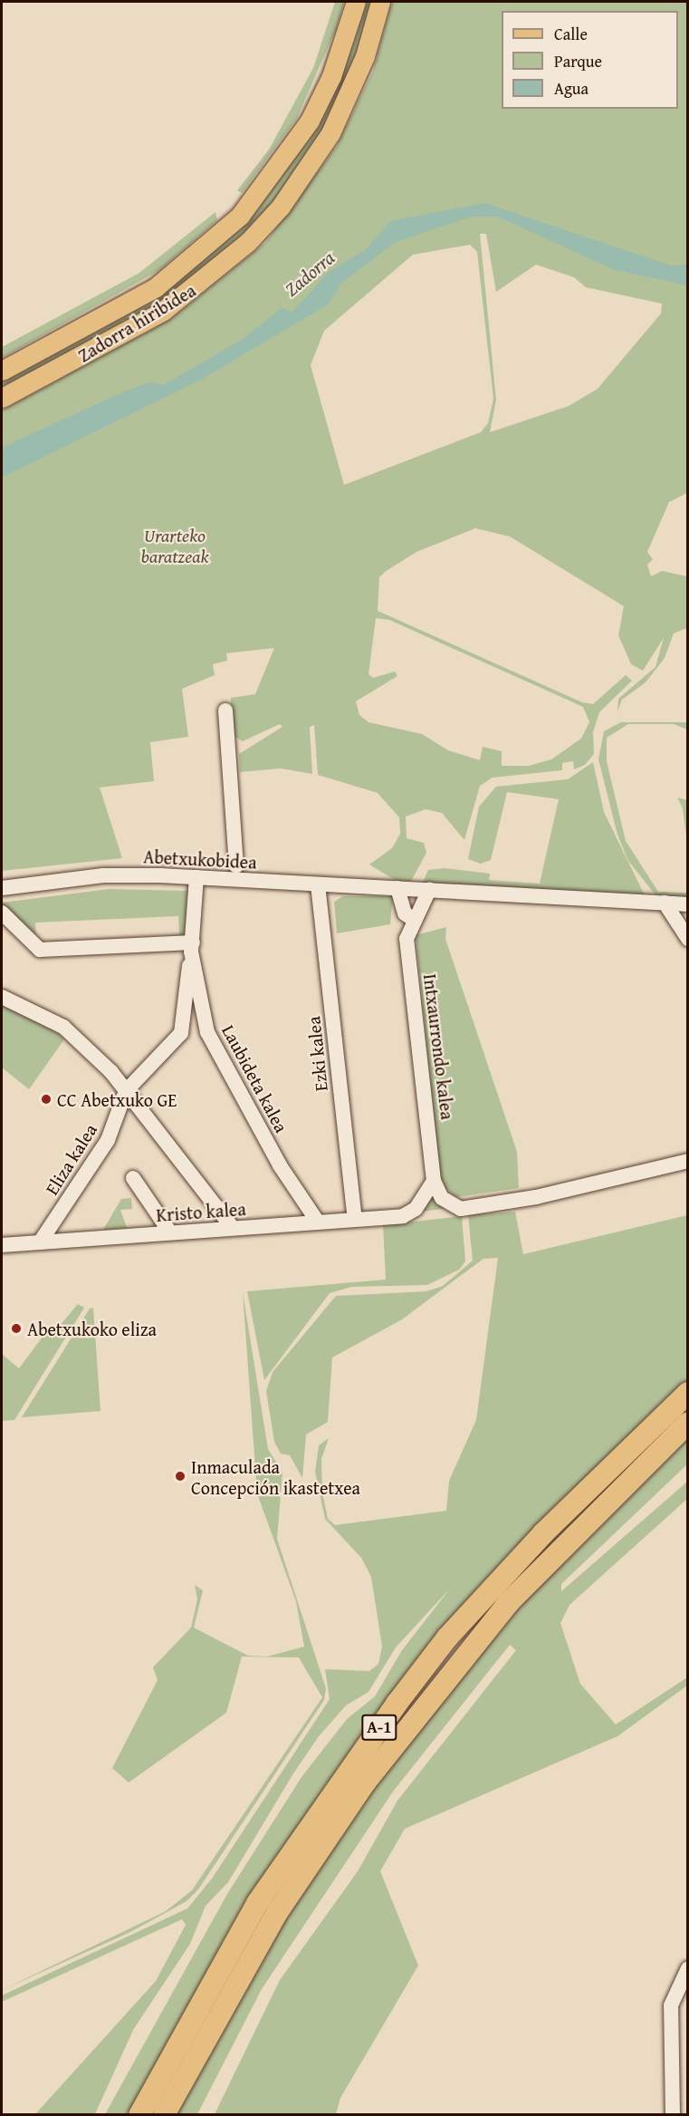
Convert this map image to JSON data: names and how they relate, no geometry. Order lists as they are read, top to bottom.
{
  "streets": {
    "highway": ["A-1"],
    "main road": ["Zadorra hiribidea"],
    "street": [
      "Abetxukobidea",
      "Intxaurrondo kalea",
      "Ezki kalea",
      "Laubideta kalea",
      "Eliza kalea",
      "Kristo kalea"
    ]
  },
  "crossings": [
    ["Abetxukobidea", "Intxaurrondo kalea"],
    ["Abetxukobidea", "Ezki kalea"],
    ["Abetxukobidea", "Laubideta kalea"],
    ["Intxaurrondo kalea", "Kristo kalea"],
    ["Ezki kalea", "Kristo kalea"],
    ["Laubideta kalea", "Eliza kalea"],
    ["Laubideta kalea", "Kristo kalea"],
    ["Eliza kalea", "Kristo kalea"]
  ],
  "water": ["Zadorra"],
  "parks": ["Urarteko baratzeak"],
  "places": ["CC Abetxuko GE", "Abetxukoko eliza", "Inmaculada Concepción ikastetxea"],
  "legend": ["Calle", "Parque", "Agua"]
}
